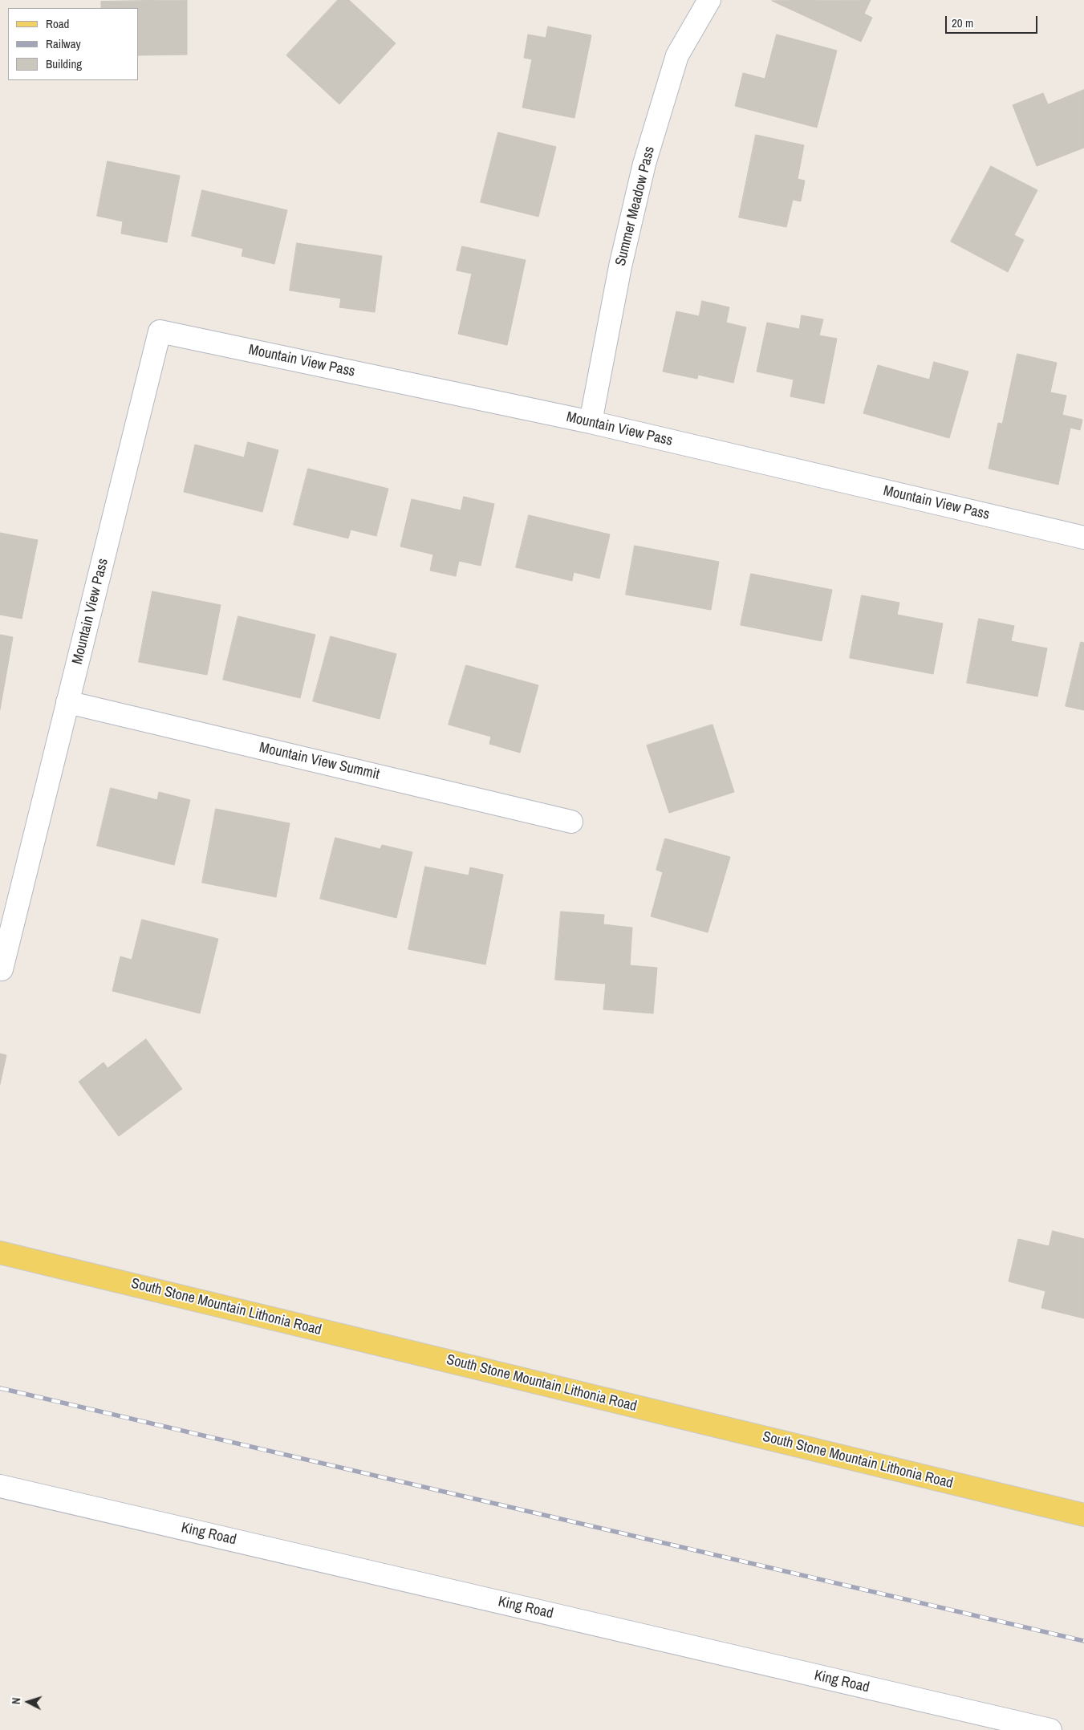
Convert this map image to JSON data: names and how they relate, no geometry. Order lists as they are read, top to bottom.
{
  "streets": {
    "main road": ["South Stone Mountain Lithonia Road"],
    "street": [
      "Summer Meadow Pass",
      "Mountain View Pass",
      "Mountain View Summit",
      "King Road"
    ]
  },
  "crossings": [
    ["Summer Meadow Pass", "Mountain View Pass"],
    ["Mountain View Pass", "Mountain View Summit"]
  ],
  "legend": ["Road", "Railway", "Building"],
  "scale_bar": "20 m",
  "north": "left"
}
